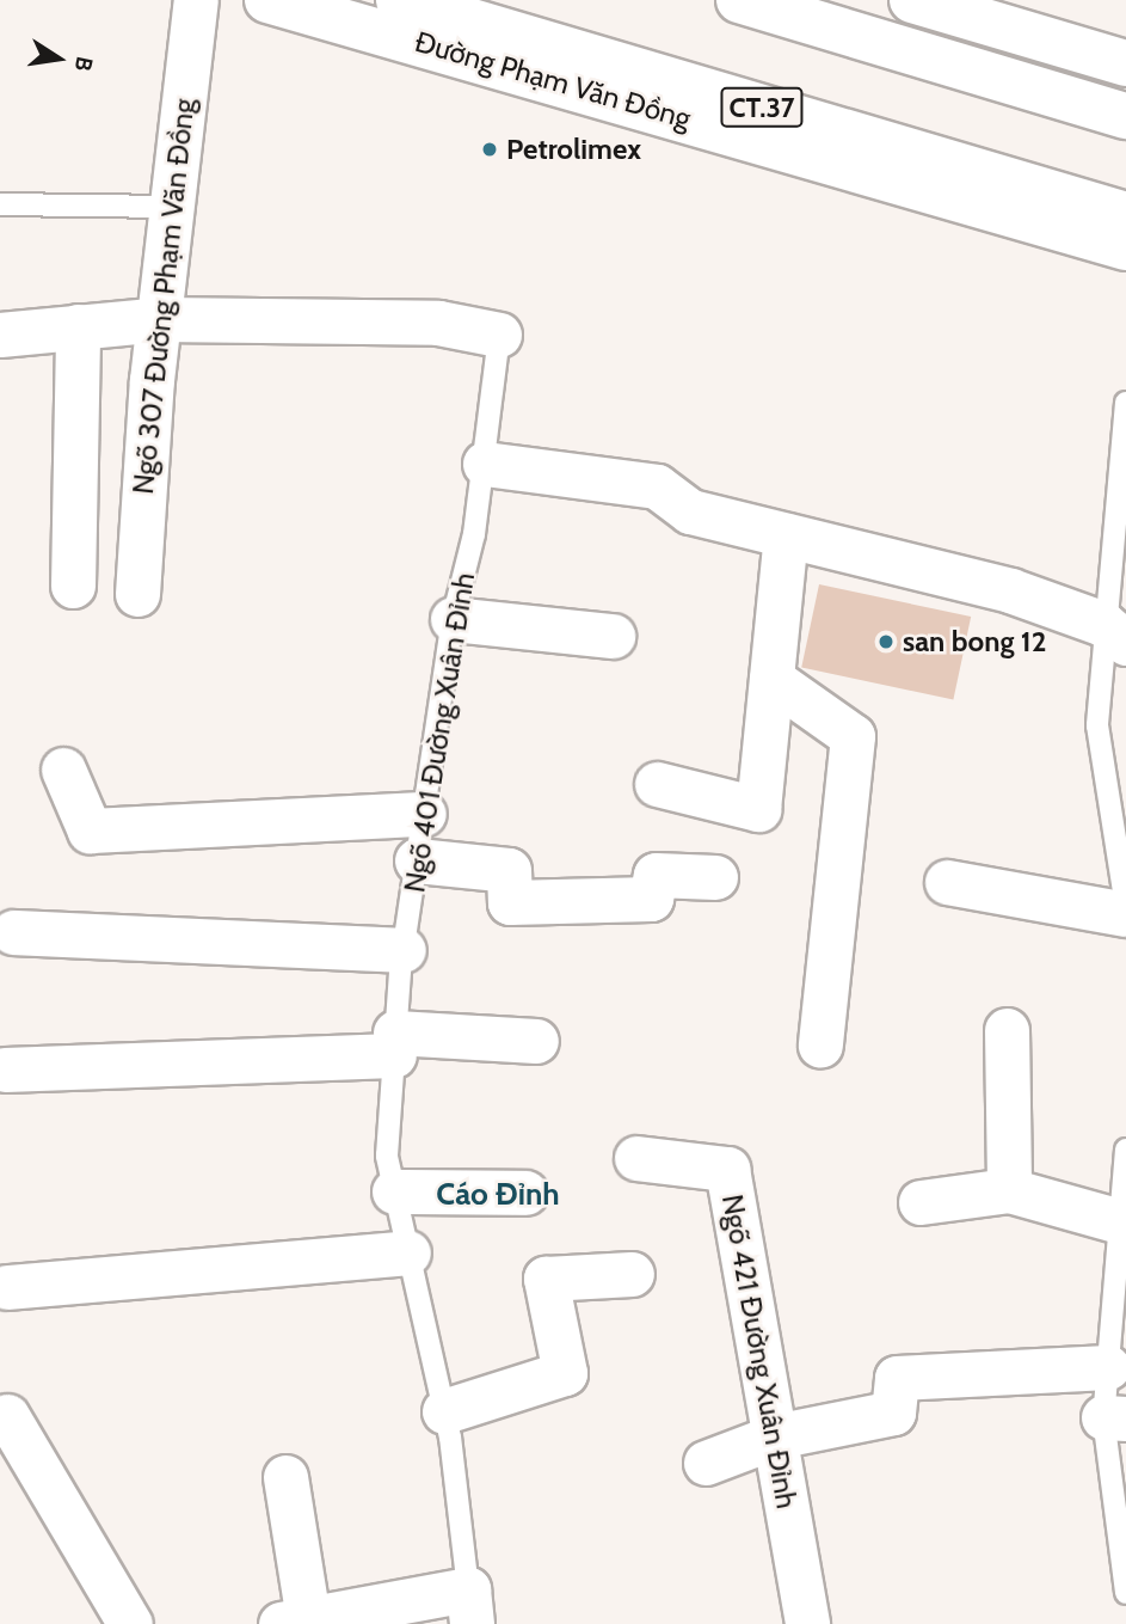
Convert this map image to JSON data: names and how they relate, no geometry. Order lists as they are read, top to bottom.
{
  "streets": {
    "main road": ["Đường Phạm Văn Đồng", "CT.37"],
    "street": ["Ngõ 307 Đường Phạm Văn Đồng", "Ngõ 401 Đường Xuân Đỉnh", "Ngõ 421 Đường Xuân Đỉnh"]
  },
  "crossings": [
    ["Ngõ 307 Đường Phạm Văn Đồng", "Ngõ 401 Đường Xuân Đỉnh"]
  ],
  "districts": ["Cáo Đỉnh"],
  "places": ["Petrolimex", "san bong 12"],
  "north": "right"
}
